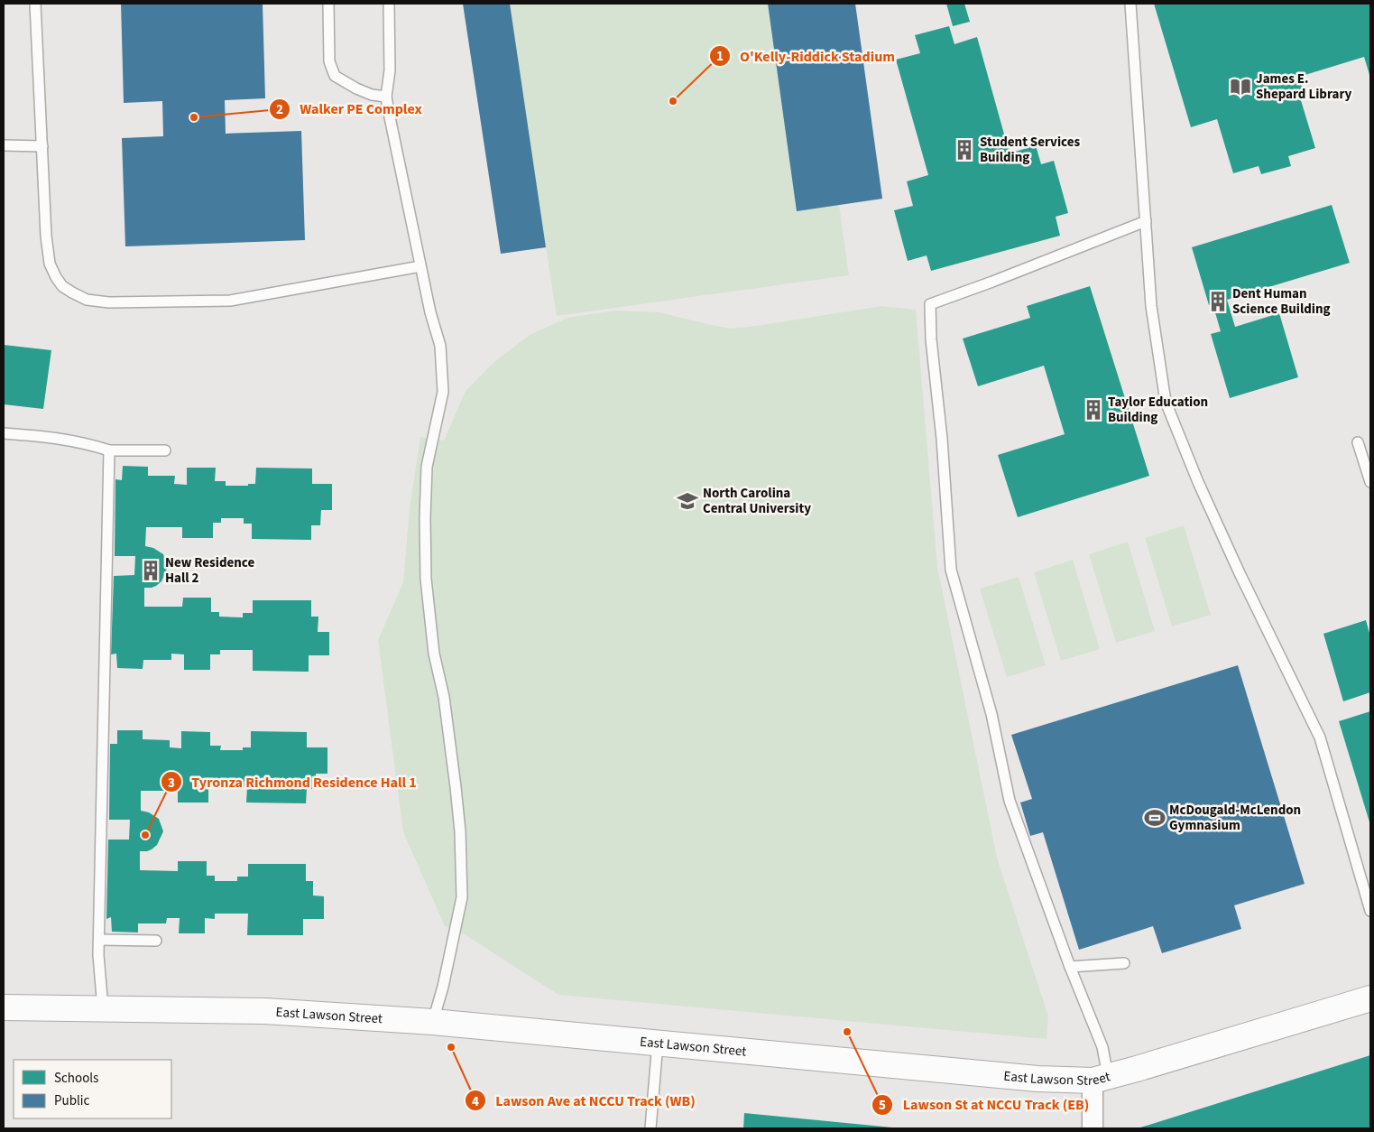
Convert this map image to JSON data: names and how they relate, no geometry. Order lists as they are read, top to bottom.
{
  "streets": {
    "street": ["East Lawson Street"]
  },
  "places": {
    "library": ["James E. Shepard Library"],
    "other": [
      "O'Kelly-Riddick Stadium",
      "Walker PE Complex",
      "Tyronza Richmond Residence Hall 1",
      "Lawson St at NCCU Track (EB)",
      "Lawson Ave at NCCU Track (WB)"
    ],
    "building": [
      "Student Services Building",
      "Dent Human Science Building",
      "Taylor Education Building",
      "New Residence Hall 2"
    ],
    "school or university": ["North Carolina Central University"],
    "sports": ["McDougald-McLendon Gymnasium"]
  },
  "legend": ["Schools", "Public"]
}
